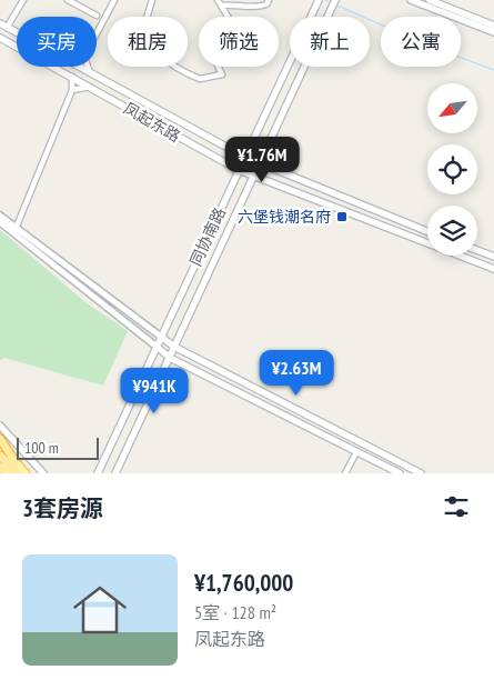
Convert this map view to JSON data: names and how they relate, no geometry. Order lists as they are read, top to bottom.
{
  "streets": {
    "main road": ["凤起东路", "同协南路"]
  },
  "crossings": [
    ["凤起东路", "同协南路"]
  ],
  "places": {
    "transit": ["六堡钱潮名府"]
  },
  "scale_bar": "100 m",
  "north": "bottom left",
  "page": {
    "chip": [
      "买房",
      "租房",
      "筛选",
      "新上",
      "公寓"
    ],
    "price": ["¥1.76M", "¥2.63M", "¥941K"],
    "scale": "100 m",
    "heading": "3套房源",
    "list": [
      {
        "name": "¥1,760,000",
        "note": "5室 · 128 m² · 凤起东路"
      }
    ]
  }
}
